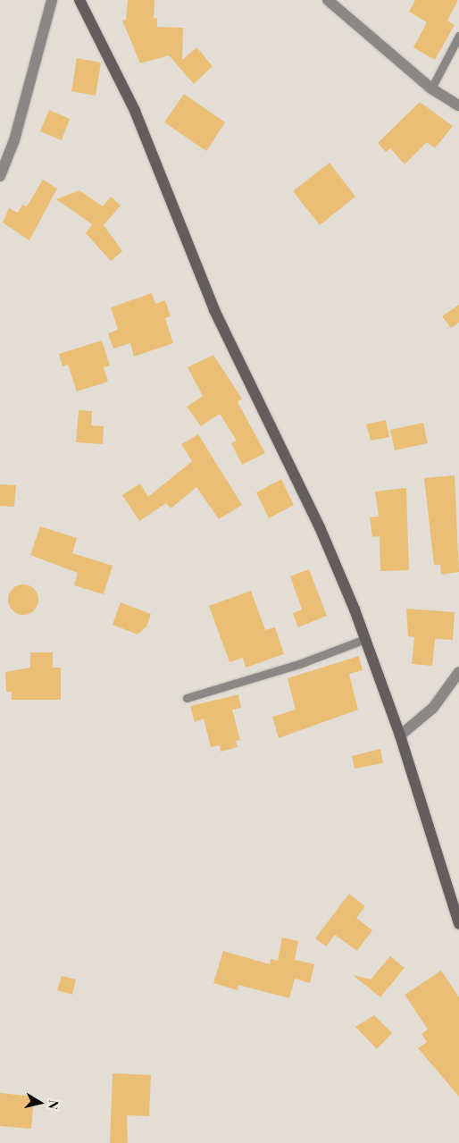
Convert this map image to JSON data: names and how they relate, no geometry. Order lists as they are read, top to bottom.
{
  "north": "right"
}
